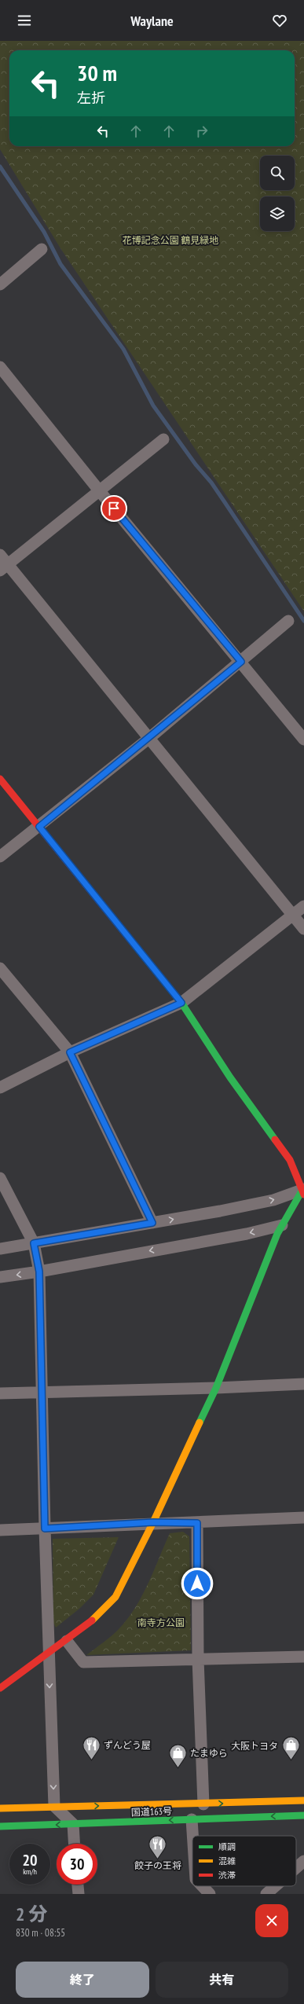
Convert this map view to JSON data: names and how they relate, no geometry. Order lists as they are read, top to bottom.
{
  "streets": {
    "main road": ["国道163号"]
  },
  "parks": ["花博記念公園 鶴見緑地", "南寺方公園"],
  "places": {
    "restaurant": ["ずんどう屋", "餃子の王将"],
    "shop": ["大阪トヨタ", "たまゆら"]
  },
  "legend": ["順調", "混雑", "渋滞"],
  "page": {
    "header": "Waylane",
    "turn": ["30 m", "左折"],
    "speed": "20 km/h",
    "limit": "30",
    "heading": ["2 分", "830 m · 08:55"],
    "buttons": ["終了", "共有"]
  }
}
